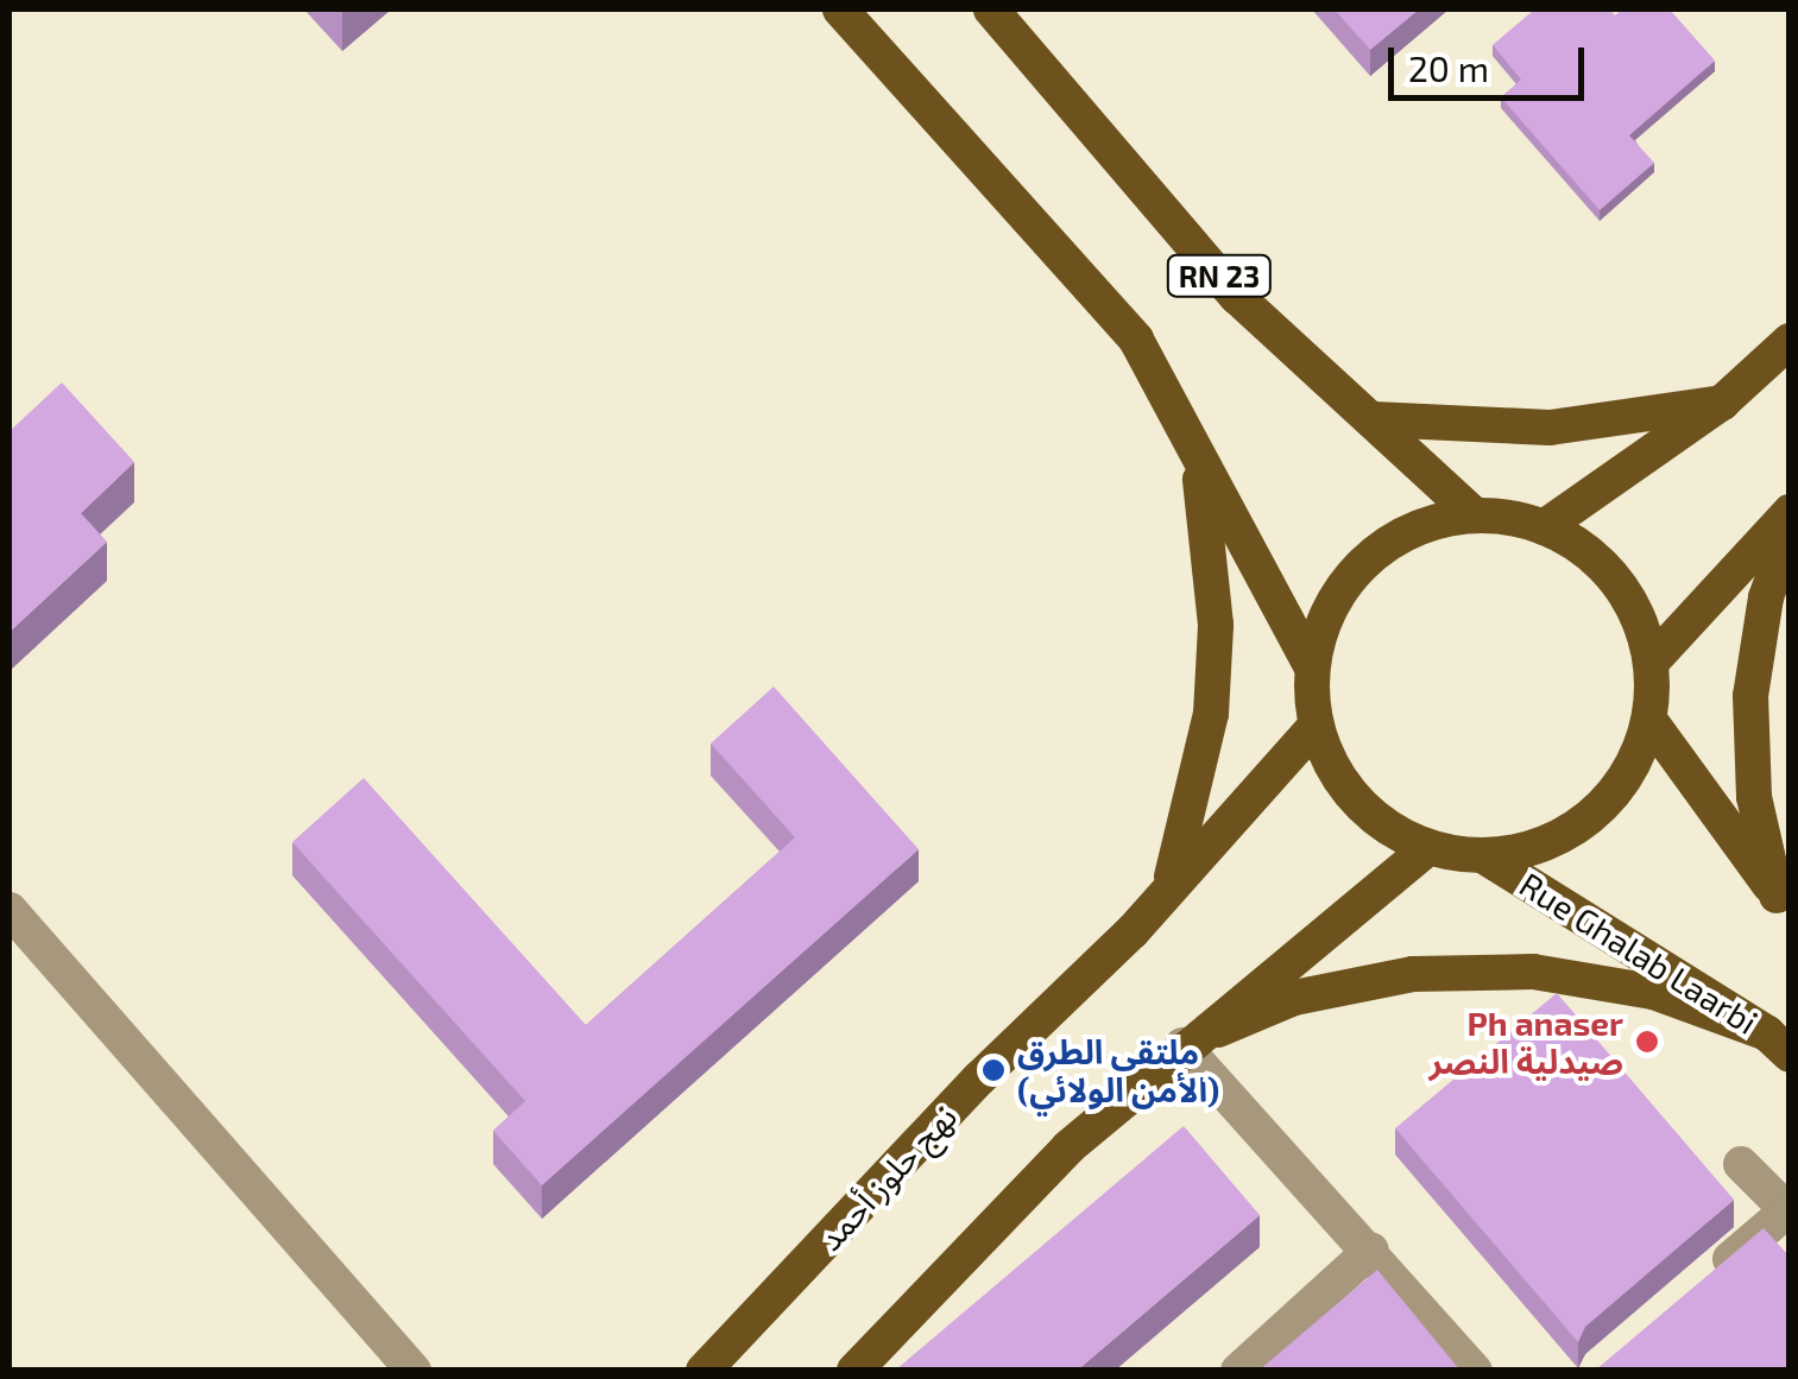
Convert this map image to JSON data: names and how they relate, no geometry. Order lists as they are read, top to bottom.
{
  "streets": {
    "main road": ["RN 23", "Rue Ghalab Laarbi", "نهج حلوز أحمد"]
  },
  "crossings": [
    ["RN 23", "Rue Ghalab Laarbi"],
    ["RN 23", "نهج حلوز أحمد"],
    ["Rue Ghalab Laarbi", "نهج حلوز أحمد"]
  ],
  "places": ["Ph anaser صيدلية النصر", "ملتقى الطرق (الأمن الولائي)"],
  "scale_bar": "20 m"
}
